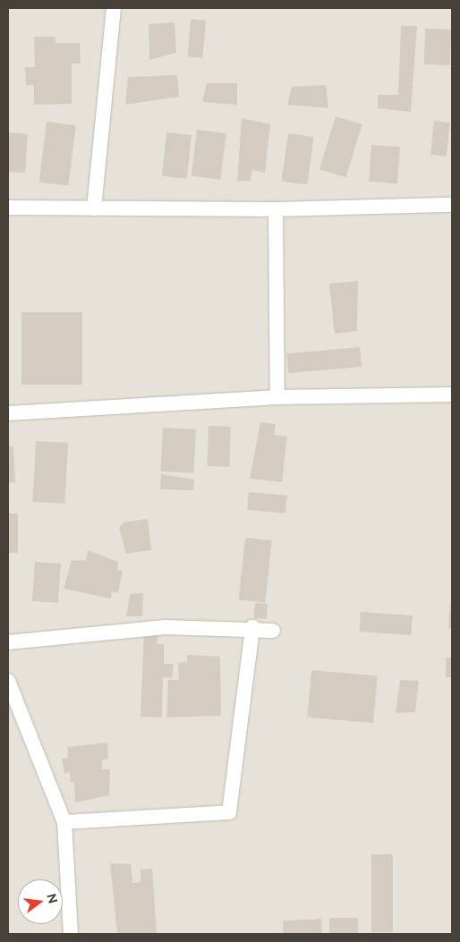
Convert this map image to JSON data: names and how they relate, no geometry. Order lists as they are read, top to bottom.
{
  "north": "right"
}
